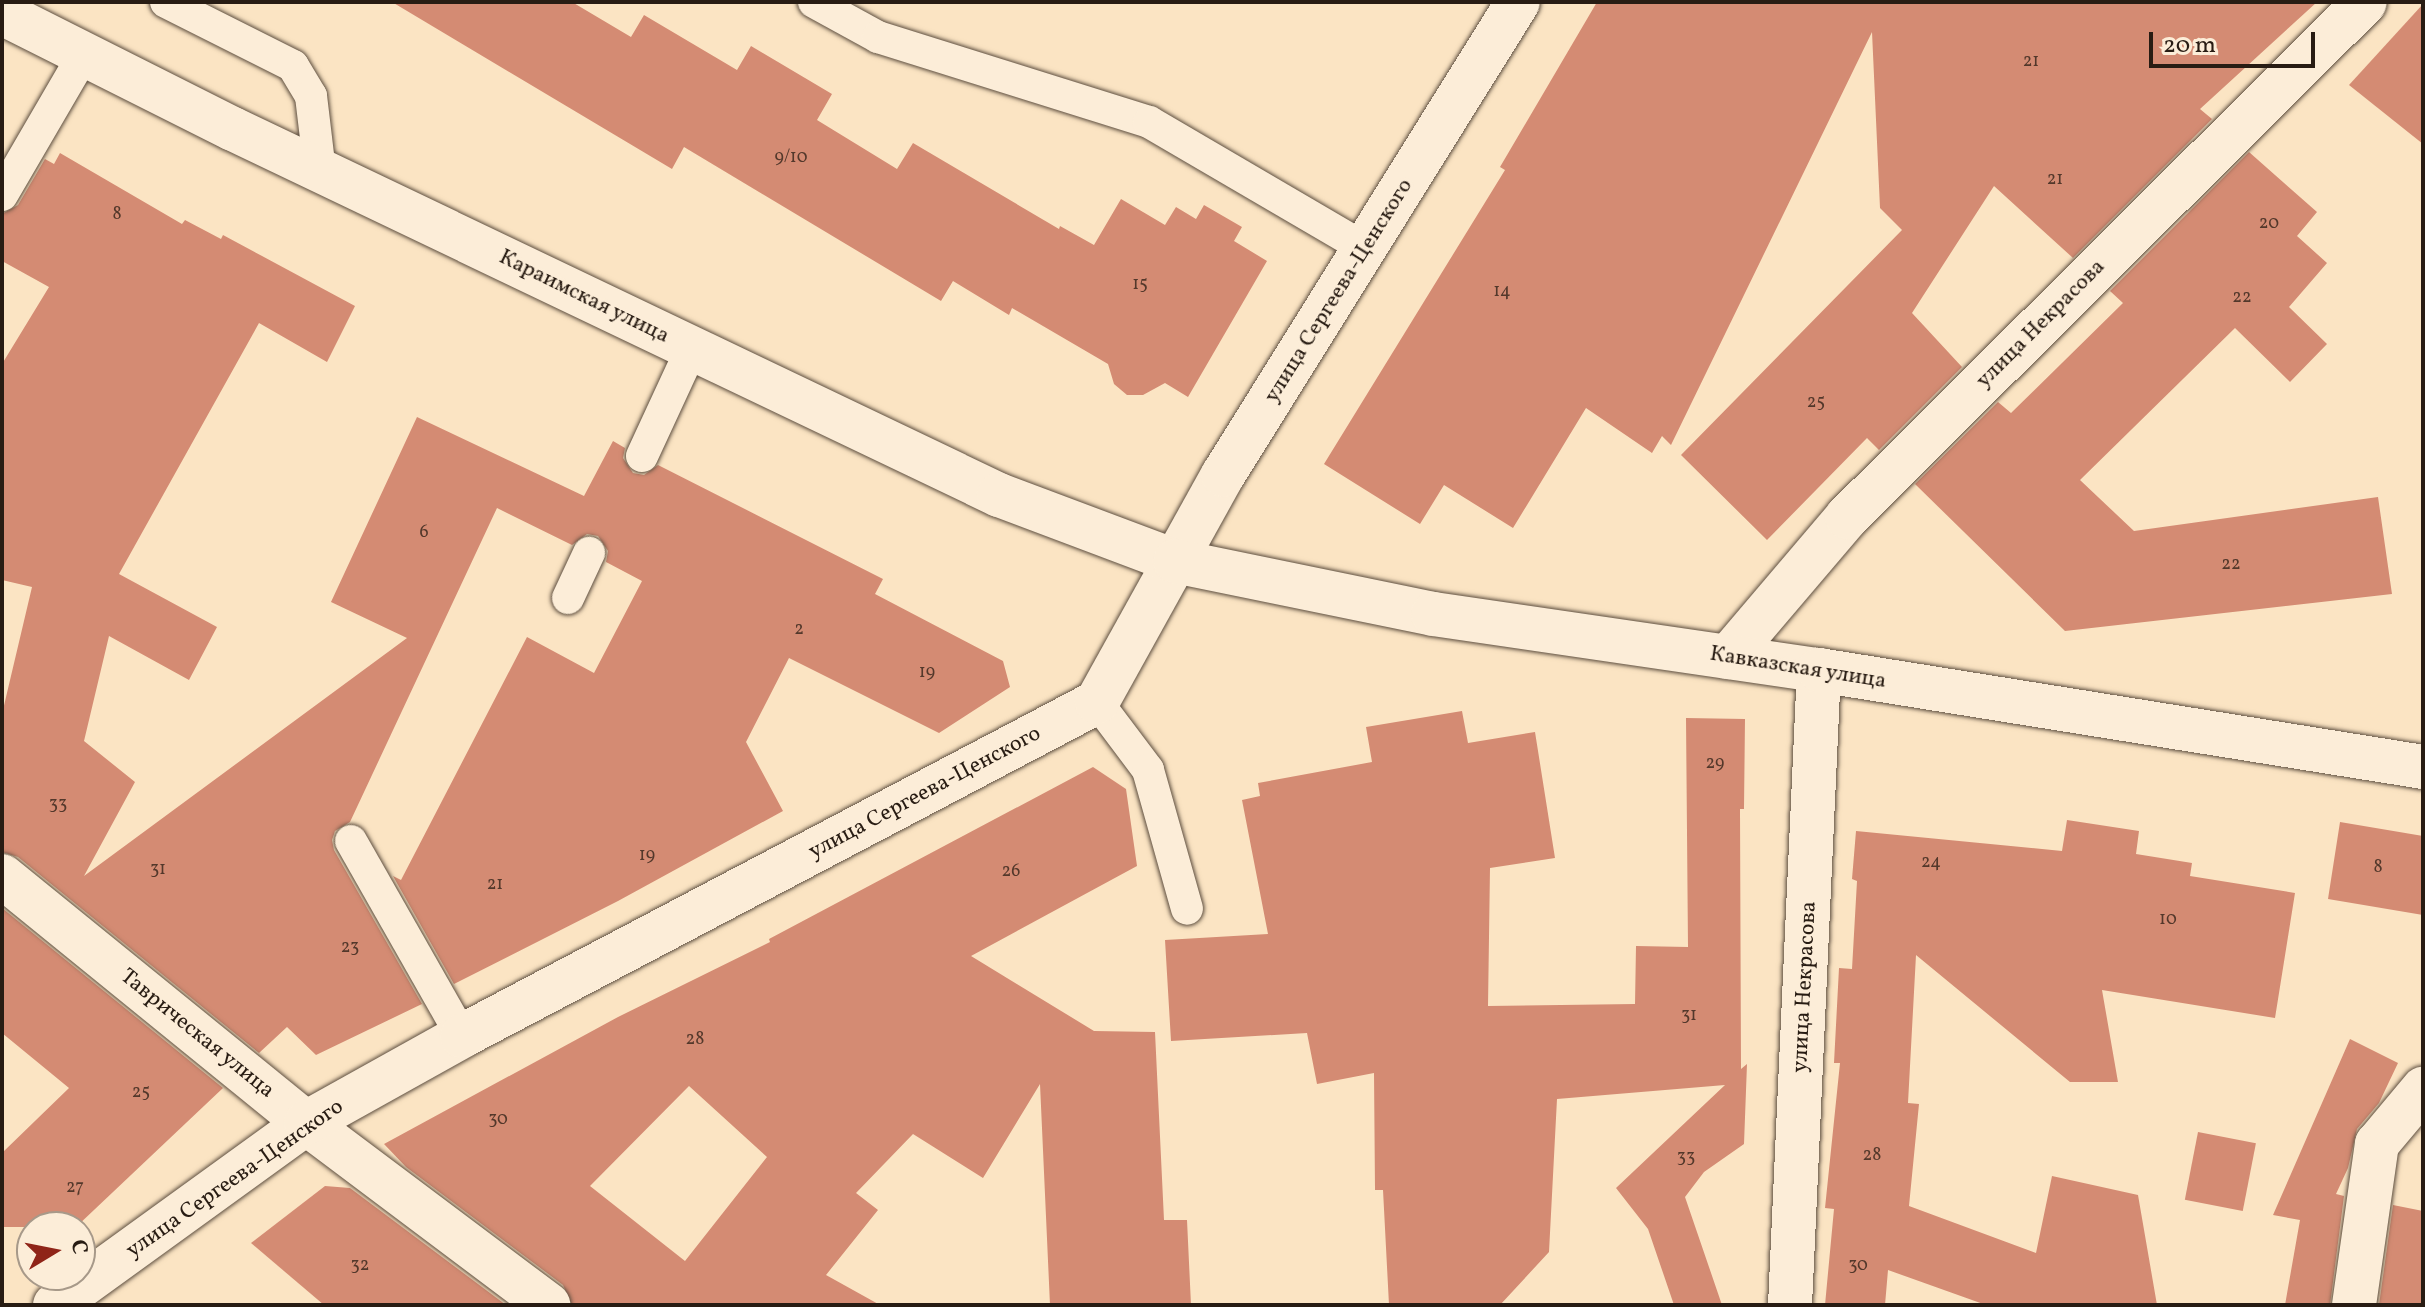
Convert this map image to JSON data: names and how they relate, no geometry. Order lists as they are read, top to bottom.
{
  "streets": {
    "street": [
      "улица Сергеева-Ценского",
      "Караимская улица",
      "улица Некрасова",
      "Кавказская улица",
      "Таврическая улица"
    ]
  },
  "crossings": [
    ["улица Сергеева-Ценского", "Караимская улица"],
    ["улица Сергеева-Ценского", "Кавказская улица"],
    ["улица Сергеева-Ценского", "Таврическая улица"],
    ["Караимская улица", "Кавказская улица"],
    ["улица Некрасова", "Кавказская улица"]
  ],
  "house_numbers": [
    "21",
    "9/10",
    "21",
    "8",
    "20",
    "15",
    "14",
    "22",
    "25",
    "6",
    "22",
    "2",
    "19",
    "29",
    "33",
    "19",
    "24",
    "8",
    "31",
    "26",
    "21",
    "10",
    "23",
    "31",
    "28",
    "25",
    "30",
    "28",
    "33",
    "27",
    "32",
    "30"
  ],
  "scale_bar": "20 m",
  "north": "right"
}
